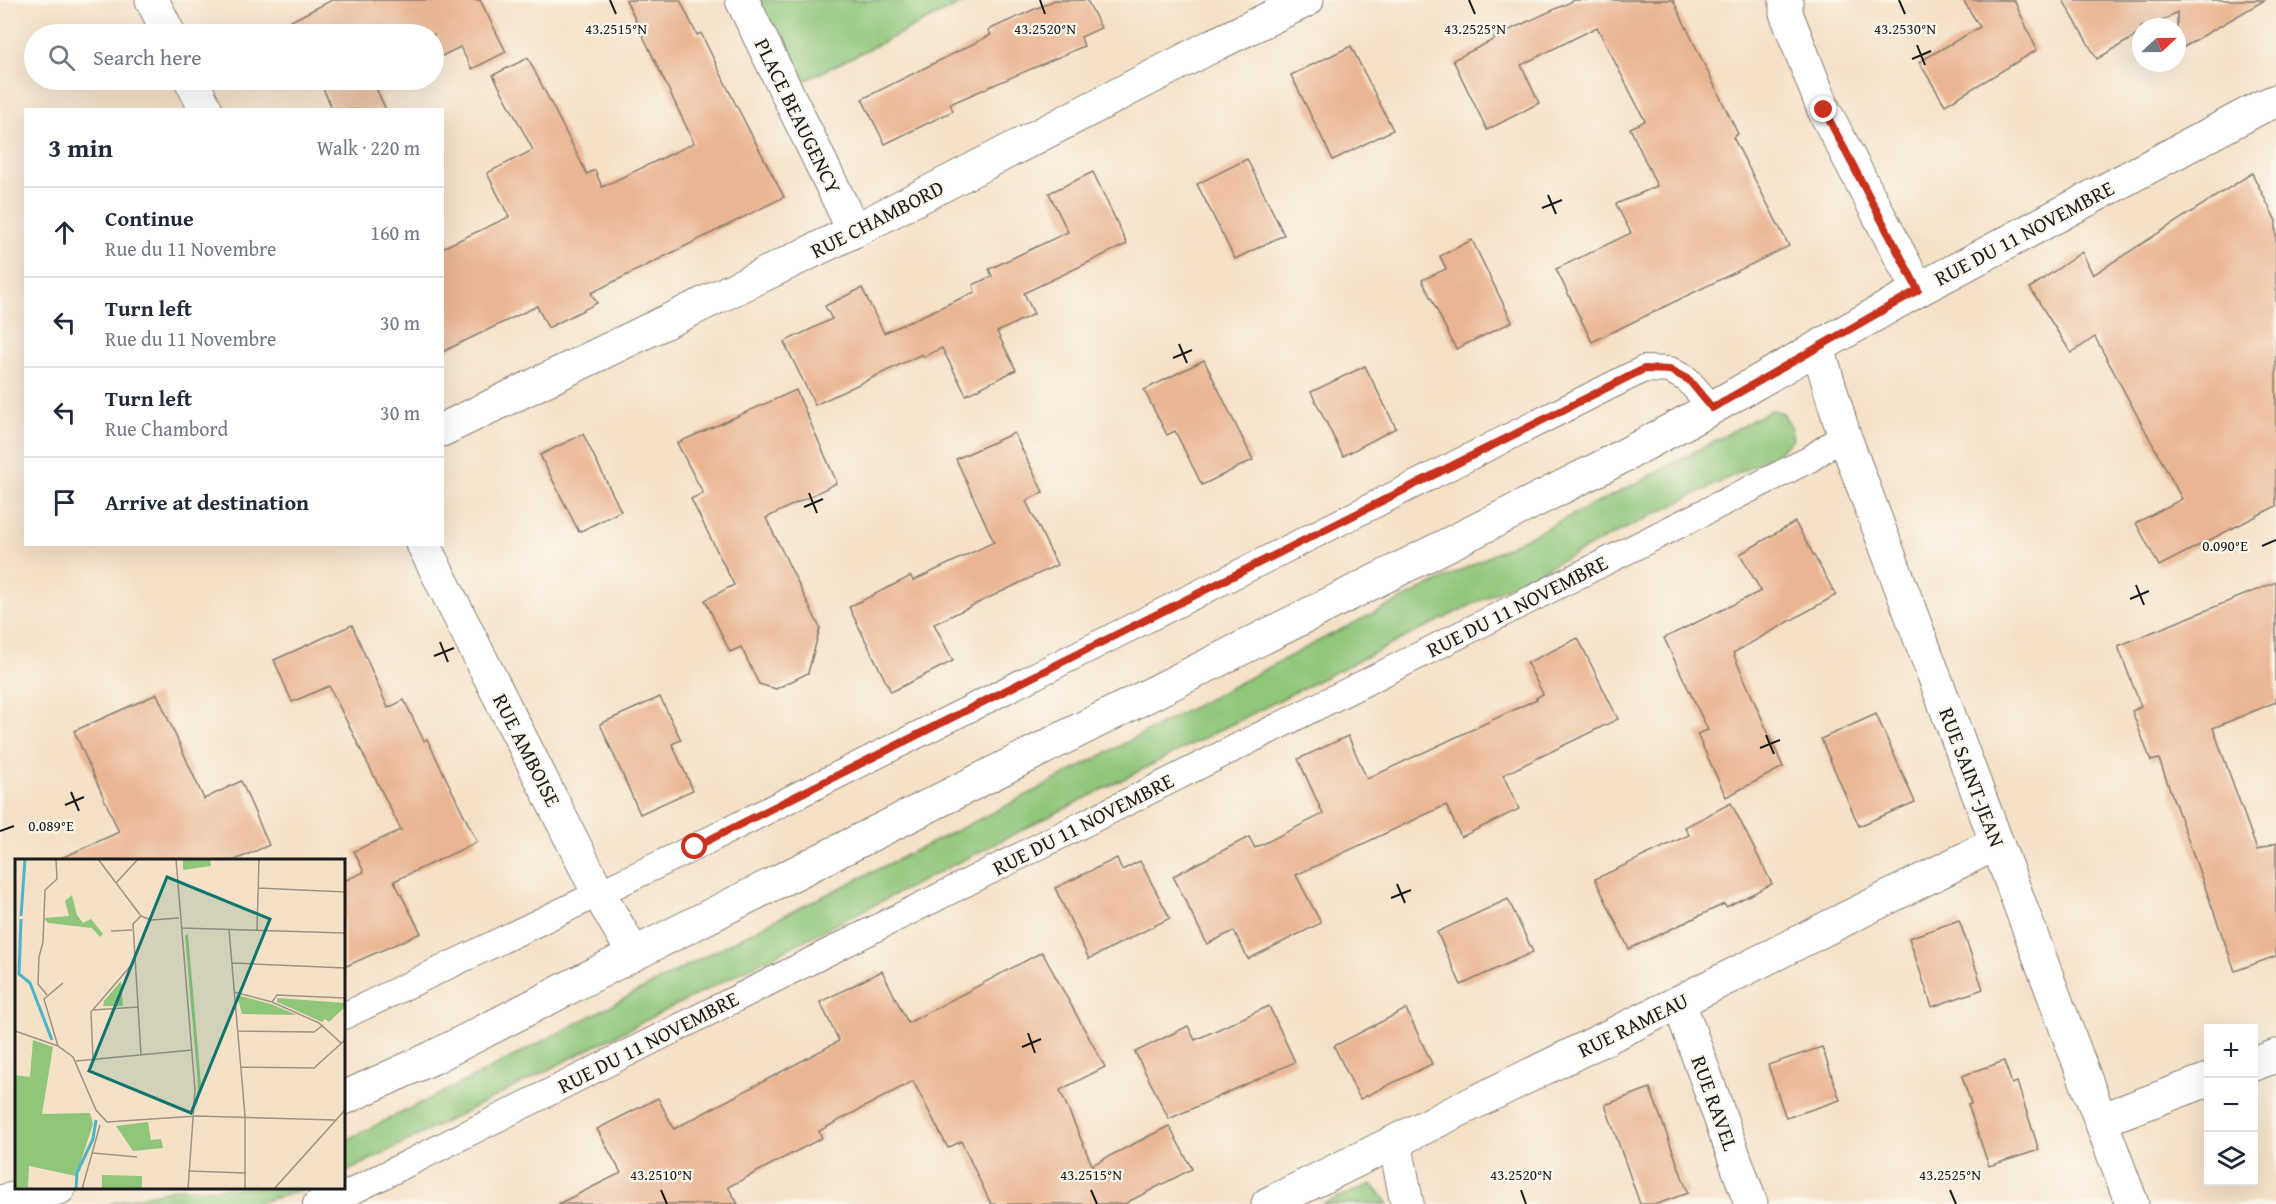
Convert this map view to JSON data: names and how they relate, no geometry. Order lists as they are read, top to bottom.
{
  "streets": {
    "street": [
      "PLACE BEAUGENCY",
      "RUE CHAMBORD",
      "RUE DU 11 NOVEMBRE",
      "RUE AMBOISE",
      "RUE SAINT-JEAN",
      "RUE RAMEAU",
      "RUE RAVEL"
    ]
  },
  "crossings": [
    ["PLACE BEAUGENCY", "RUE CHAMBORD"],
    ["RUE DU 11 NOVEMBRE", "RUE AMBOISE"],
    ["RUE DU 11 NOVEMBRE", "RUE SAINT-JEAN"],
    ["RUE SAINT-JEAN", "RUE RAMEAU"],
    ["RUE RAMEAU", "RUE RAVEL"]
  ],
  "north": "right",
  "page": {
    "search": "Search here",
    "heading": ["3 min", "Walk · 220 m"],
    "list": [
      ["Continue", "Rue du 11 Novembre", "160 m"],
      ["Turn left", "Rue du 11 Novembre", "30 m"],
      ["Turn left", "Rue Chambord", "30 m"],
      "Arrive at destination"
    ],
    "map_buttons": ["+", "−"]
  },
  "coordinates": [
    "43.2530°N",
    "43.2515°N",
    "43.2520°N",
    "43.2525°N",
    "0.090°E",
    "0.089°E",
    "43.2510°N"
  ]
}
